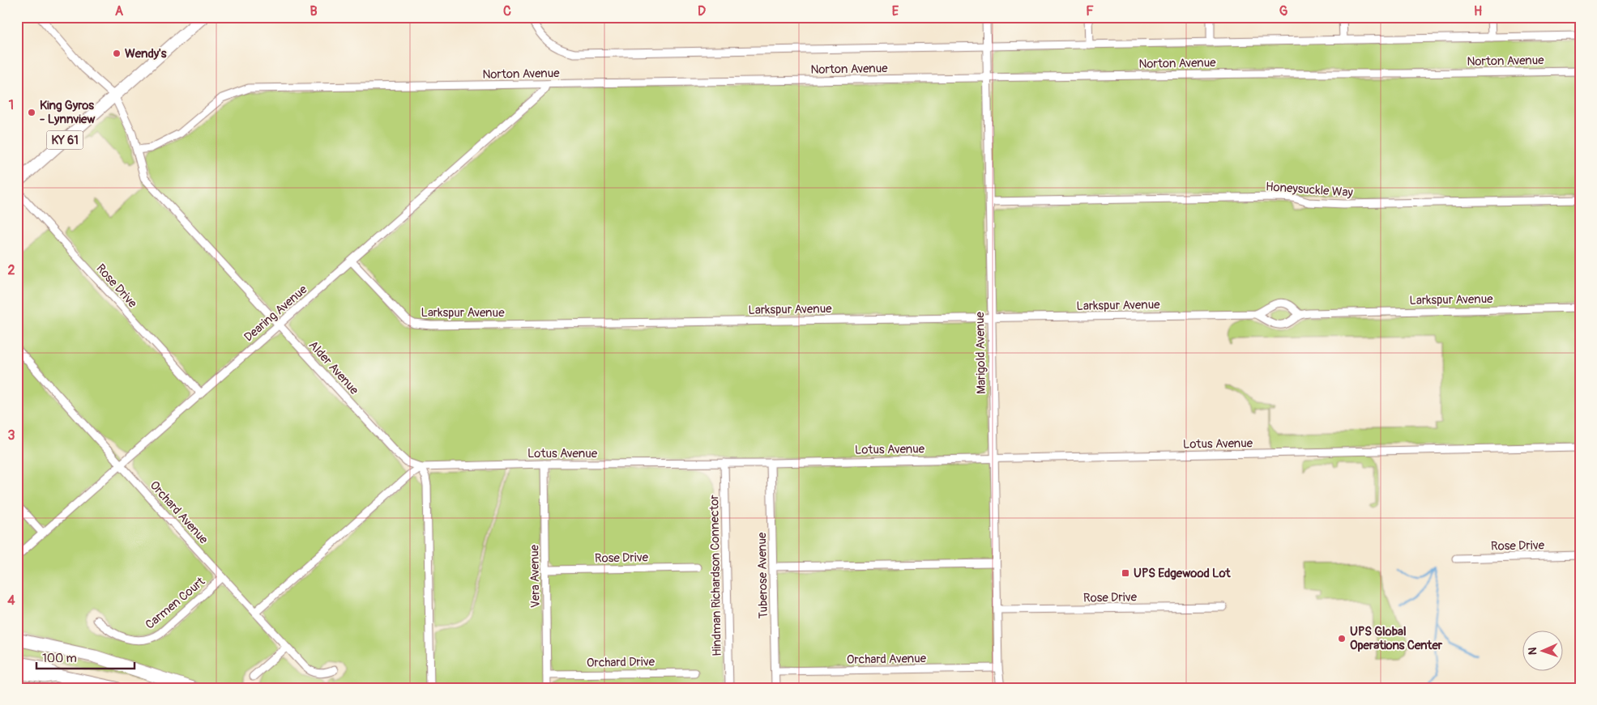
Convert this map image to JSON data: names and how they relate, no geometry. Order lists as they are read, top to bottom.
{
  "streets": {
    "main road": ["KY 61"],
    "street": [
      "Norton Avenue",
      "Honeysuckle Way",
      "Rose Drive",
      "Larkspur Avenue",
      "Dearing Avenue",
      "Marigold Avenue",
      "Alder Avenue",
      "Lotus Avenue",
      "Orchard Avenue",
      "Hindman Richardson Connector",
      "Tuberose Avenue",
      "Vera Avenue",
      "Carmen Court",
      "Orchard Drive"
    ]
  },
  "crossings": [
    ["Norton Avenue", "Dearing Avenue"],
    ["Norton Avenue", "Marigold Avenue"],
    ["Norton Avenue", "Alder Avenue"],
    ["KY 61", "Alder Avenue"],
    ["Honeysuckle Way", "Marigold Avenue"],
    ["Rose Drive", "Dearing Avenue"],
    ["Rose Drive", "Marigold Avenue"],
    ["Rose Drive", "Vera Avenue"],
    ["Larkspur Avenue", "Dearing Avenue"],
    ["Larkspur Avenue", "Marigold Avenue"],
    ["Dearing Avenue", "Alder Avenue"],
    ["Dearing Avenue", "Orchard Avenue"],
    ["Marigold Avenue", "Lotus Avenue"],
    ["Marigold Avenue", "Orchard Avenue"],
    ["Alder Avenue", "Lotus Avenue"],
    ["Lotus Avenue", "Hindman Richardson Connector"],
    ["Lotus Avenue", "Tuberose Avenue"],
    ["Lotus Avenue", "Vera Avenue"],
    ["Orchard Avenue", "Tuberose Avenue"],
    ["Orchard Avenue", "Carmen Court"],
    ["Vera Avenue", "Orchard Drive"]
  ],
  "places": {
    "other": ["Wendy's", "King Gyros - Lynnview", "UPS Global Operations Center"],
    "transit": ["UPS Edgewood Lot"]
  },
  "scale_bar": "100 m",
  "north": "left",
  "grid": {
    "columns": [
      "A",
      "B",
      "C",
      "D",
      "E",
      "F",
      "G",
      "H"
    ],
    "rows": [
      "1",
      "2",
      "3",
      "4"
    ]
  }
}
